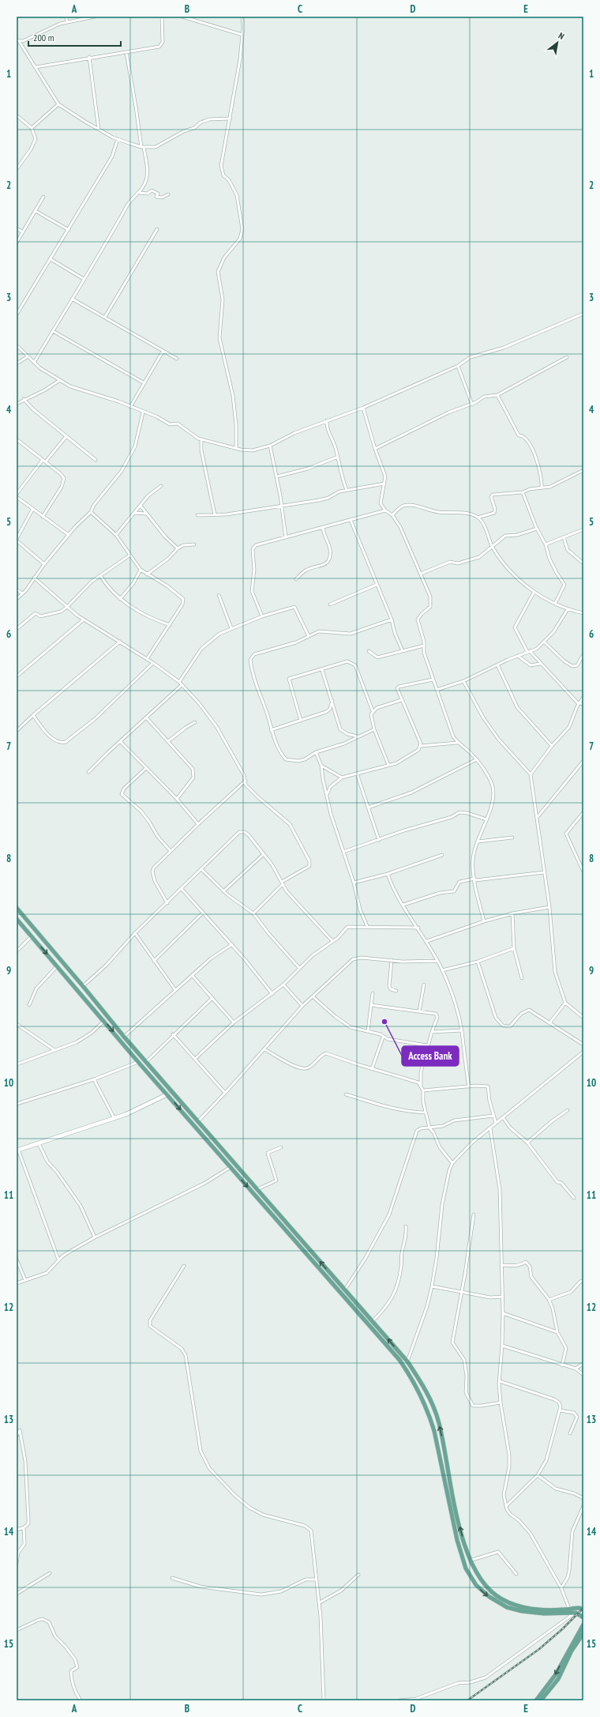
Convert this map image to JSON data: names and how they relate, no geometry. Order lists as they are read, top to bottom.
{
  "places": ["Access Bank"],
  "scale_bar": "200 m",
  "north": "top right",
  "grid": {
    "columns": [
      "A",
      "B",
      "C",
      "D",
      "E"
    ],
    "rows": [
      "1",
      "2",
      "3",
      "4",
      "5",
      "6",
      "7",
      "8",
      "9",
      "10",
      "11",
      "12",
      "13",
      "14",
      "15"
    ]
  }
}
